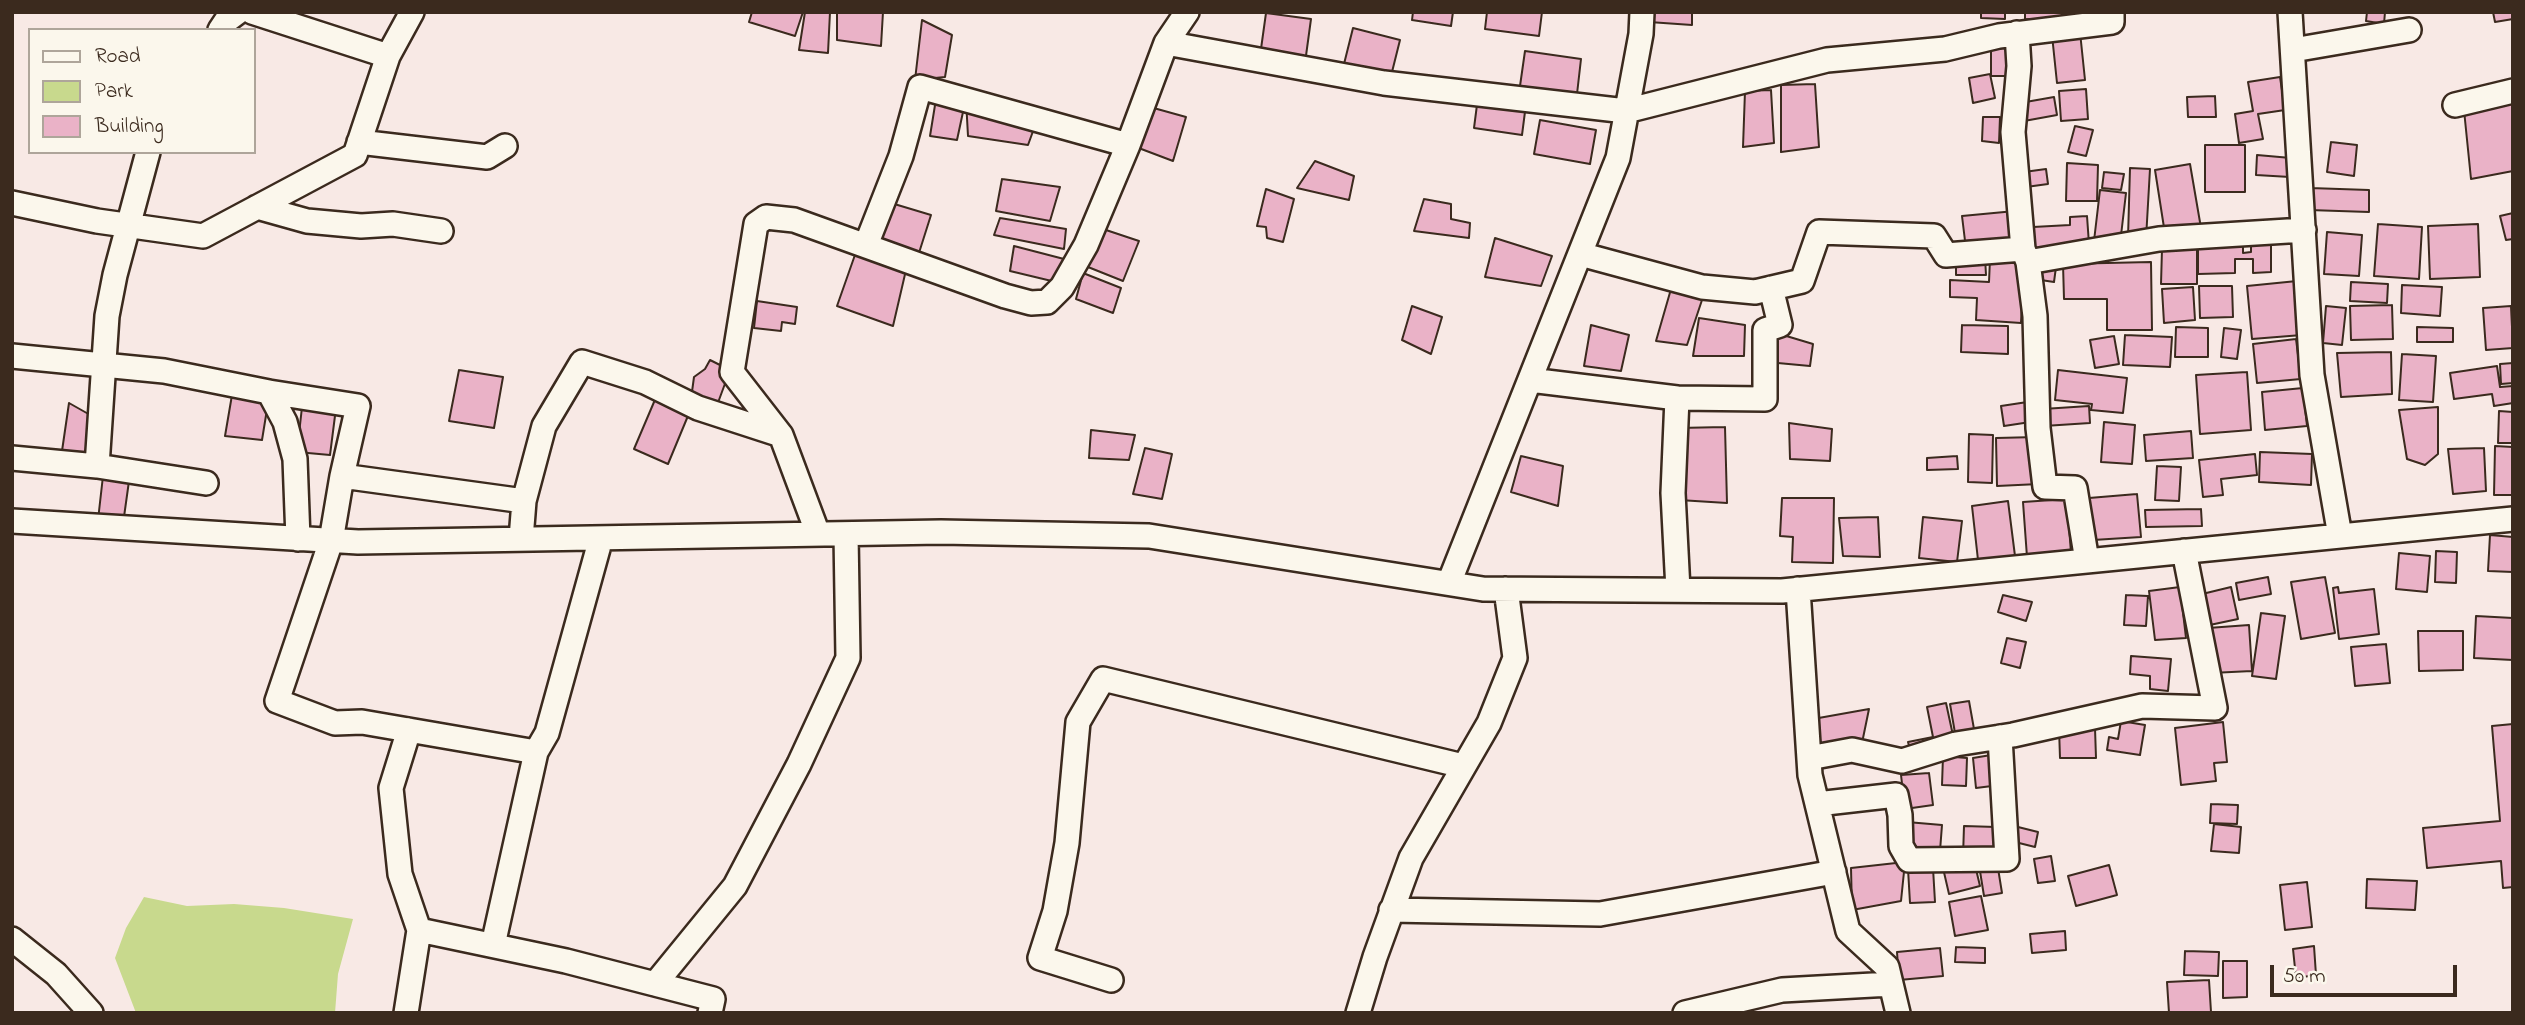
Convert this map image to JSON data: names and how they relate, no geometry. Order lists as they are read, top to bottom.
{
  "legend": ["Road", "Park", "Building"],
  "scale_bar": "50 m"
}
